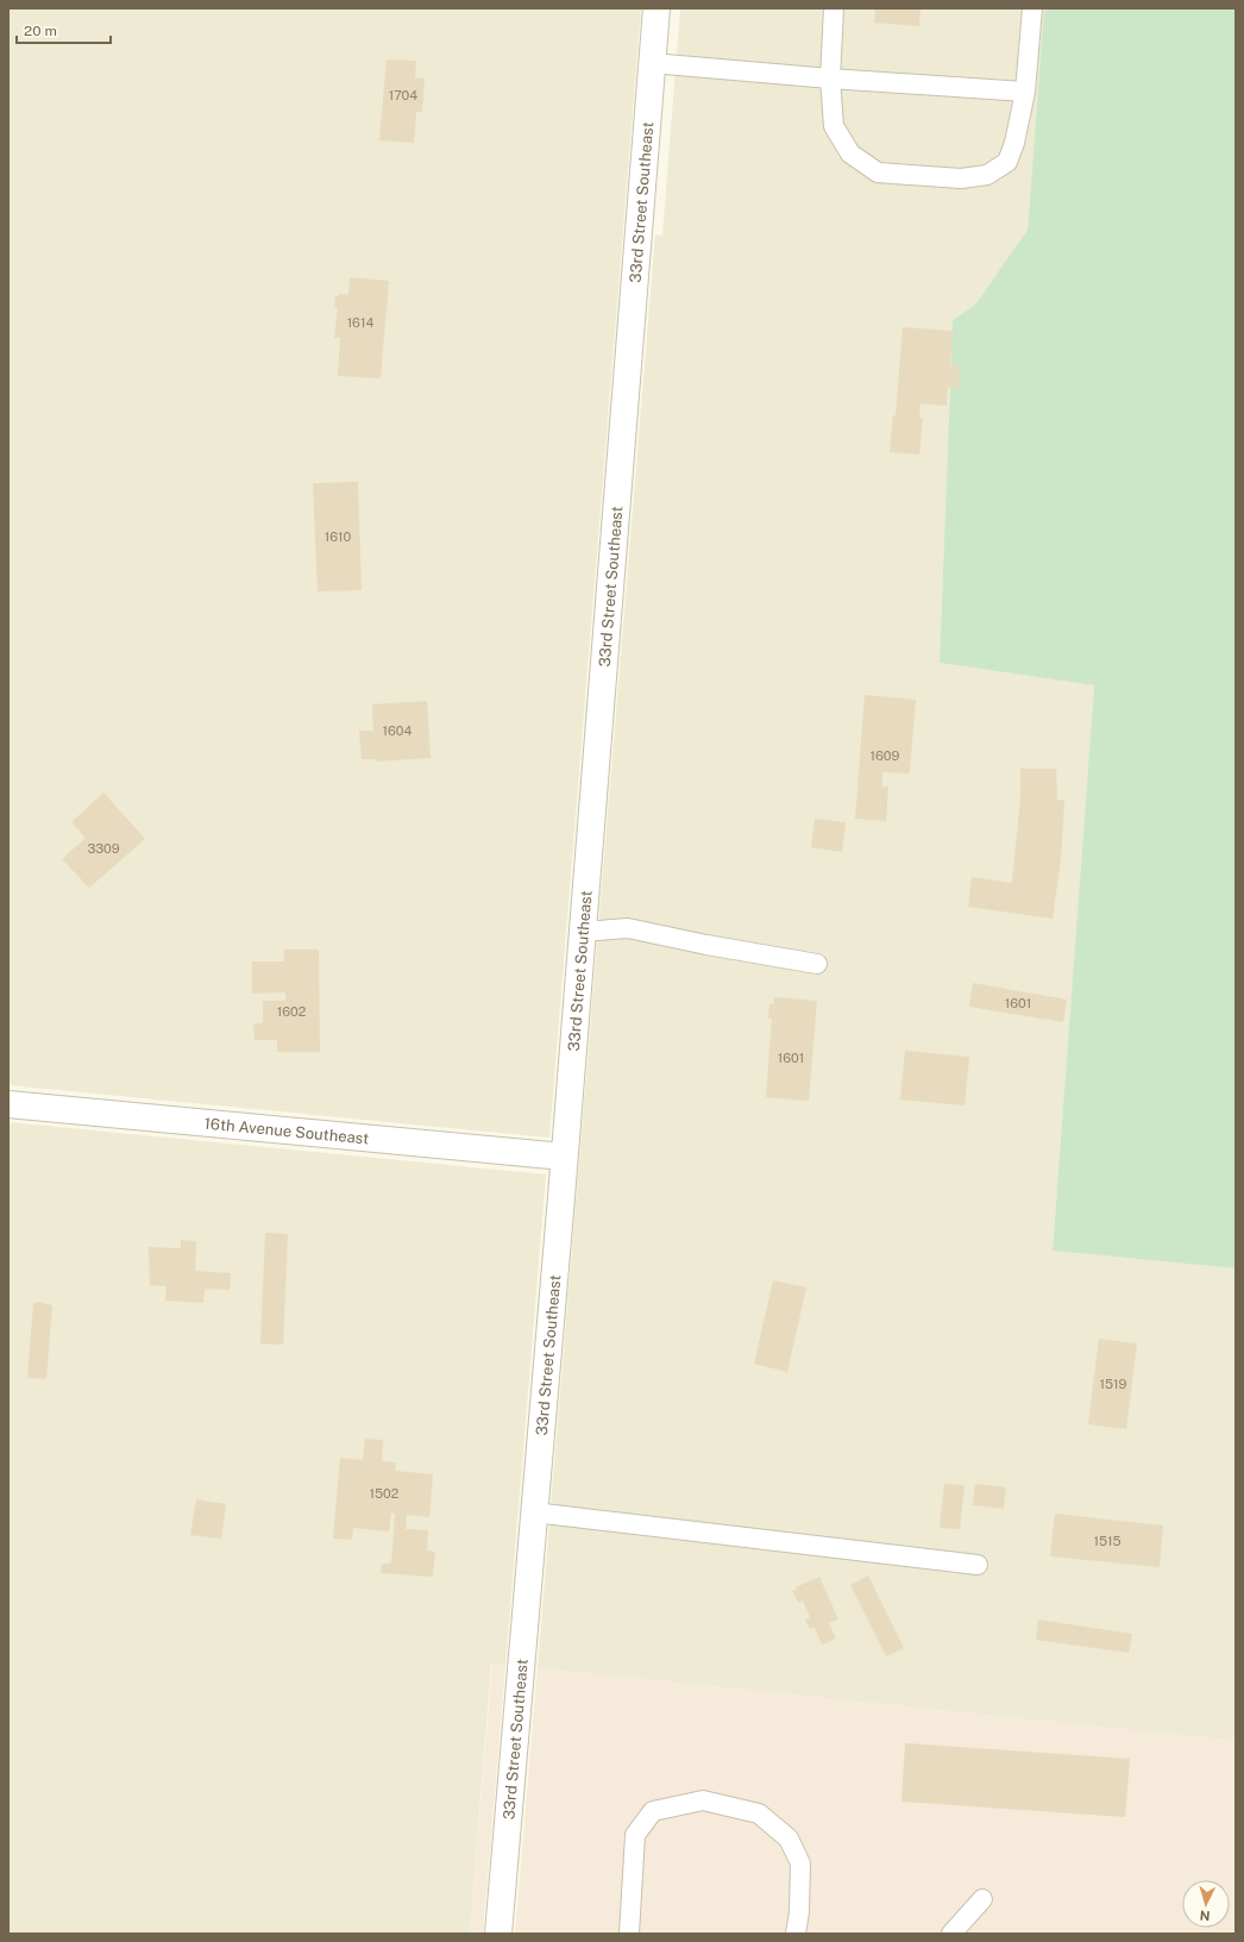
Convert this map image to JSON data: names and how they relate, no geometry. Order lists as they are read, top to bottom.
{
  "streets": {
    "street": ["33rd Street Southeast", "16th Avenue Southeast"]
  },
  "crossings": [
    ["33rd Street Southeast", "16th Avenue Southeast"]
  ],
  "house_numbers": [
    "1704",
    "1614",
    "1610",
    "1604",
    "1609",
    "3309",
    "1601",
    "1602",
    "1601",
    "1519",
    "1502",
    "1515"
  ],
  "scale_bar": "20 m",
  "north": "bottom"
}
